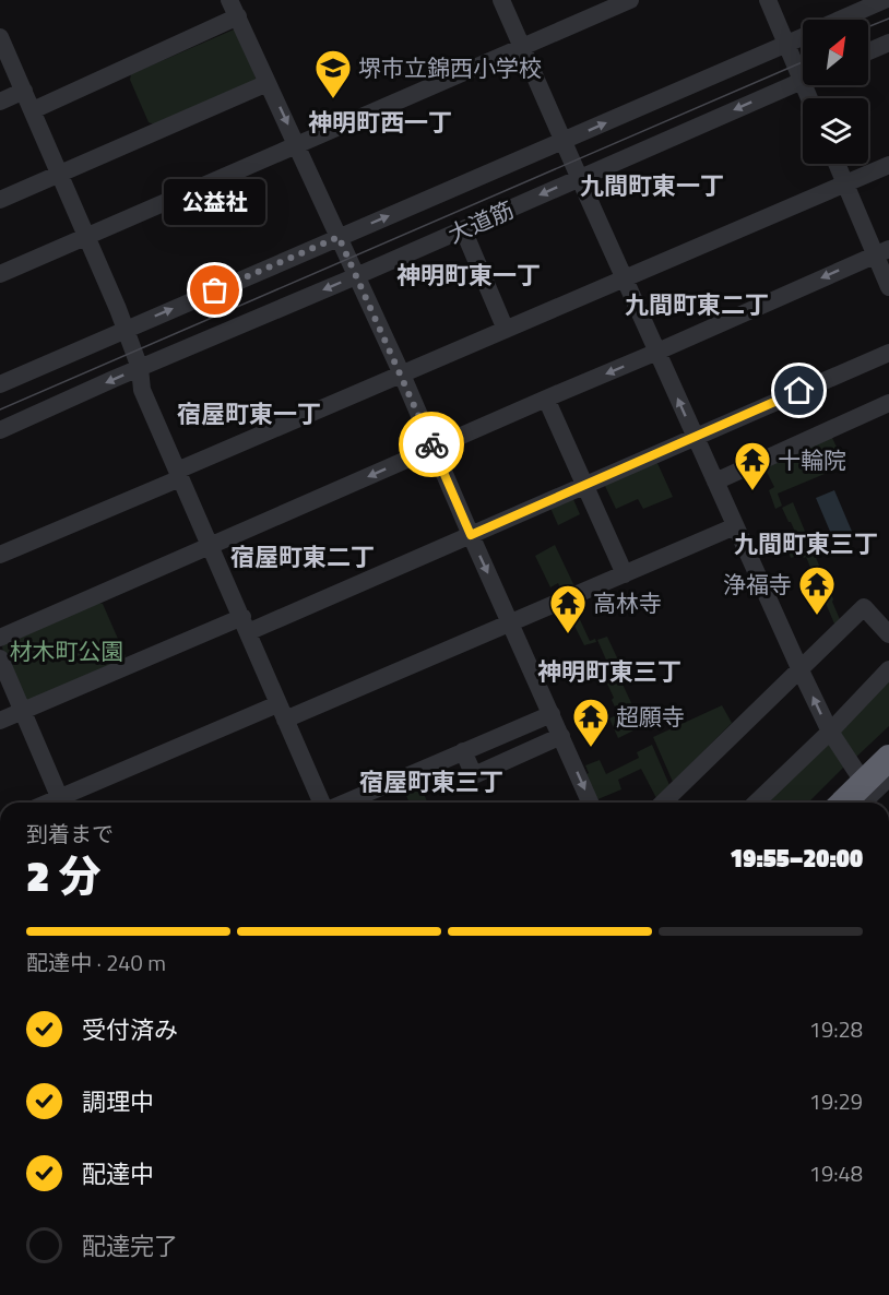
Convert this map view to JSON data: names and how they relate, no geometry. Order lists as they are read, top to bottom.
{
  "streets": {
    "street": ["大道筋"]
  },
  "districts": [
    "神明町西一丁",
    "九間町東一丁",
    "神明町東一丁",
    "九間町東二丁",
    "宿屋町東一丁",
    "九間町東三丁",
    "宿屋町東二丁",
    "神明町東三丁",
    "宿屋町東三丁"
  ],
  "parks": ["材木町公園"],
  "places": {
    "school or university": ["堺市立錦西小学校"],
    "other": ["公益社"],
    "temple": [
      "十輪院",
      "浄福寺",
      "高林寺",
      "超願寺"
    ]
  },
  "north": "top right",
  "page": {
    "bubble": "公益社",
    "heading": ["2 分", "到着まで", "19:55–20:00"],
    "bar": "配達中 · 240 m",
    "list": [
      ["受付済み", "19:28"],
      ["調理中", "19:29"],
      ["配達中", "19:48"],
      "配達完了"
    ]
  }
}
